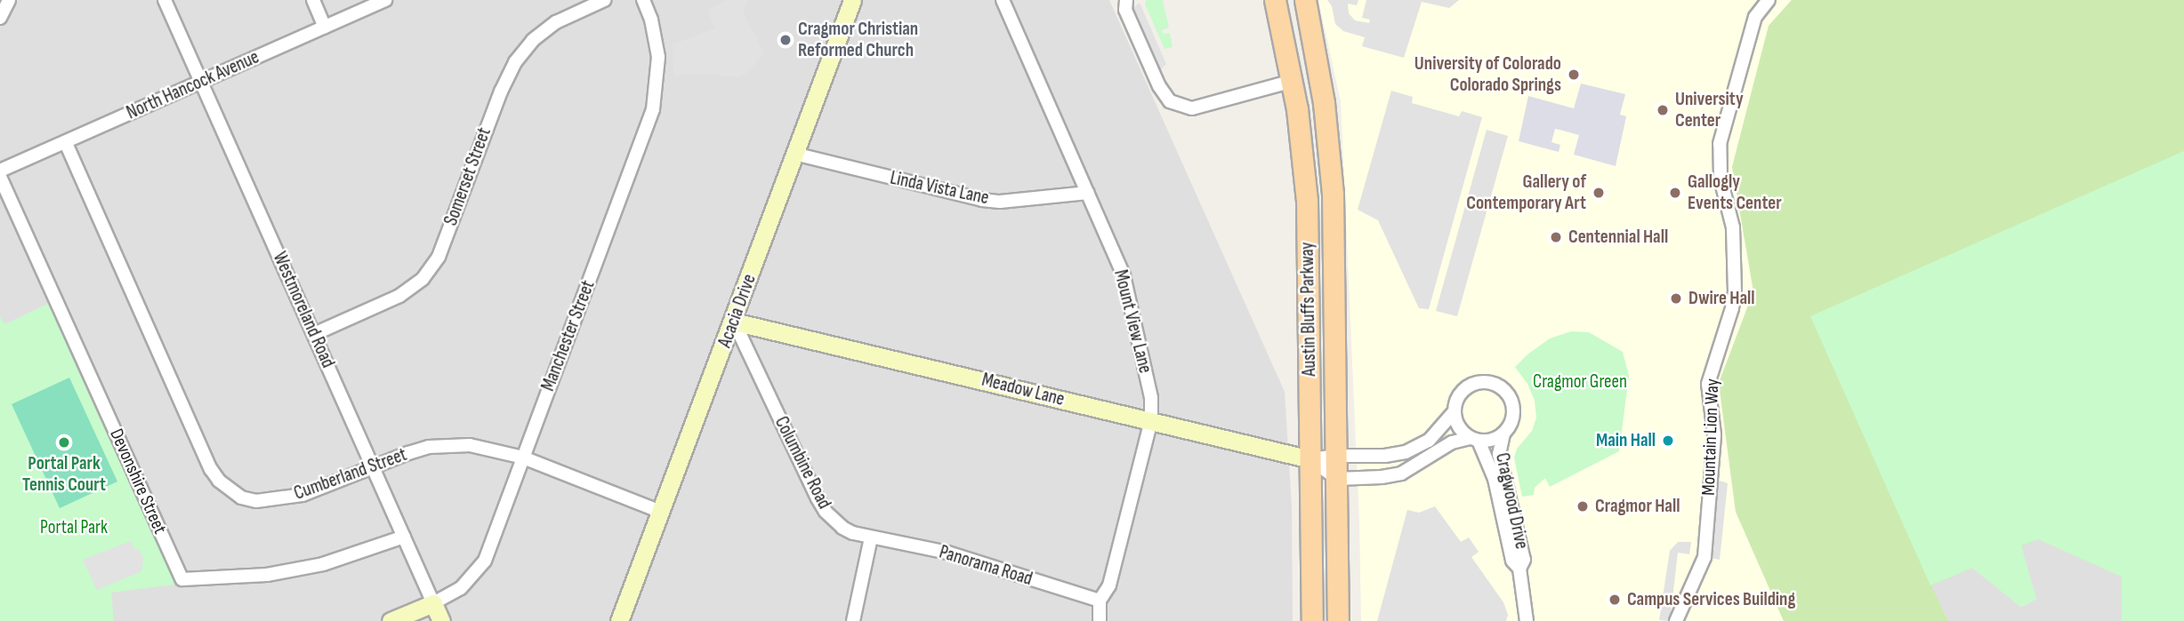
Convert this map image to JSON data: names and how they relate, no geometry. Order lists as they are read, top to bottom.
{
  "streets": {
    "main road": ["Austin Bluffs Parkway"],
    "street": [
      "North Hancock Avenue",
      "Somerset Street",
      "Linda Vista Lane",
      "Westmoreland Road",
      "Acacia Drive",
      "Mount View Lane",
      "Manchester Street",
      "Meadow Lane",
      "Mountain Lion Way",
      "Columbine Road",
      "Cumberland Street",
      "Devonshire Street",
      "Cragwood Drive",
      "Panorama Road"
    ]
  },
  "crossings": [
    ["North Hancock Avenue", "Westmoreland Road"],
    ["North Hancock Avenue", "Cumberland Street"],
    ["Somerset Street", "Westmoreland Road"],
    ["Linda Vista Lane", "Acacia Drive"],
    ["Linda Vista Lane", "Mount View Lane"],
    ["Austin Bluffs Parkway", "Meadow Lane"],
    ["Westmoreland Road", "Manchester Street"],
    ["Westmoreland Road", "Cumberland Street"],
    ["Westmoreland Road", "Devonshire Street"],
    ["Acacia Drive", "Meadow Lane"],
    ["Acacia Drive", "Columbine Road"],
    ["Acacia Drive", "Cumberland Street"],
    ["Mount View Lane", "Meadow Lane"],
    ["Mount View Lane", "Panorama Road"],
    ["Manchester Street", "Cumberland Street"],
    ["Meadow Lane", "Columbine Road"],
    ["Meadow Lane", "Cragwood Drive"],
    ["Columbine Road", "Panorama Road"]
  ],
  "parks": ["Cragmor Green", "Portal Park"],
  "places": [
    "Cragmor Christian Reformed Church",
    "University of Colorado Colorado Springs",
    "University Center",
    "Gallery of Contemporary Art",
    "Gallogly Events Center",
    "Centennial Hall",
    "Dwire Hall",
    "Main Hall",
    "Portal Park Tennis Court",
    "Cragmor Hall",
    "Campus Services Building"
  ]
}
